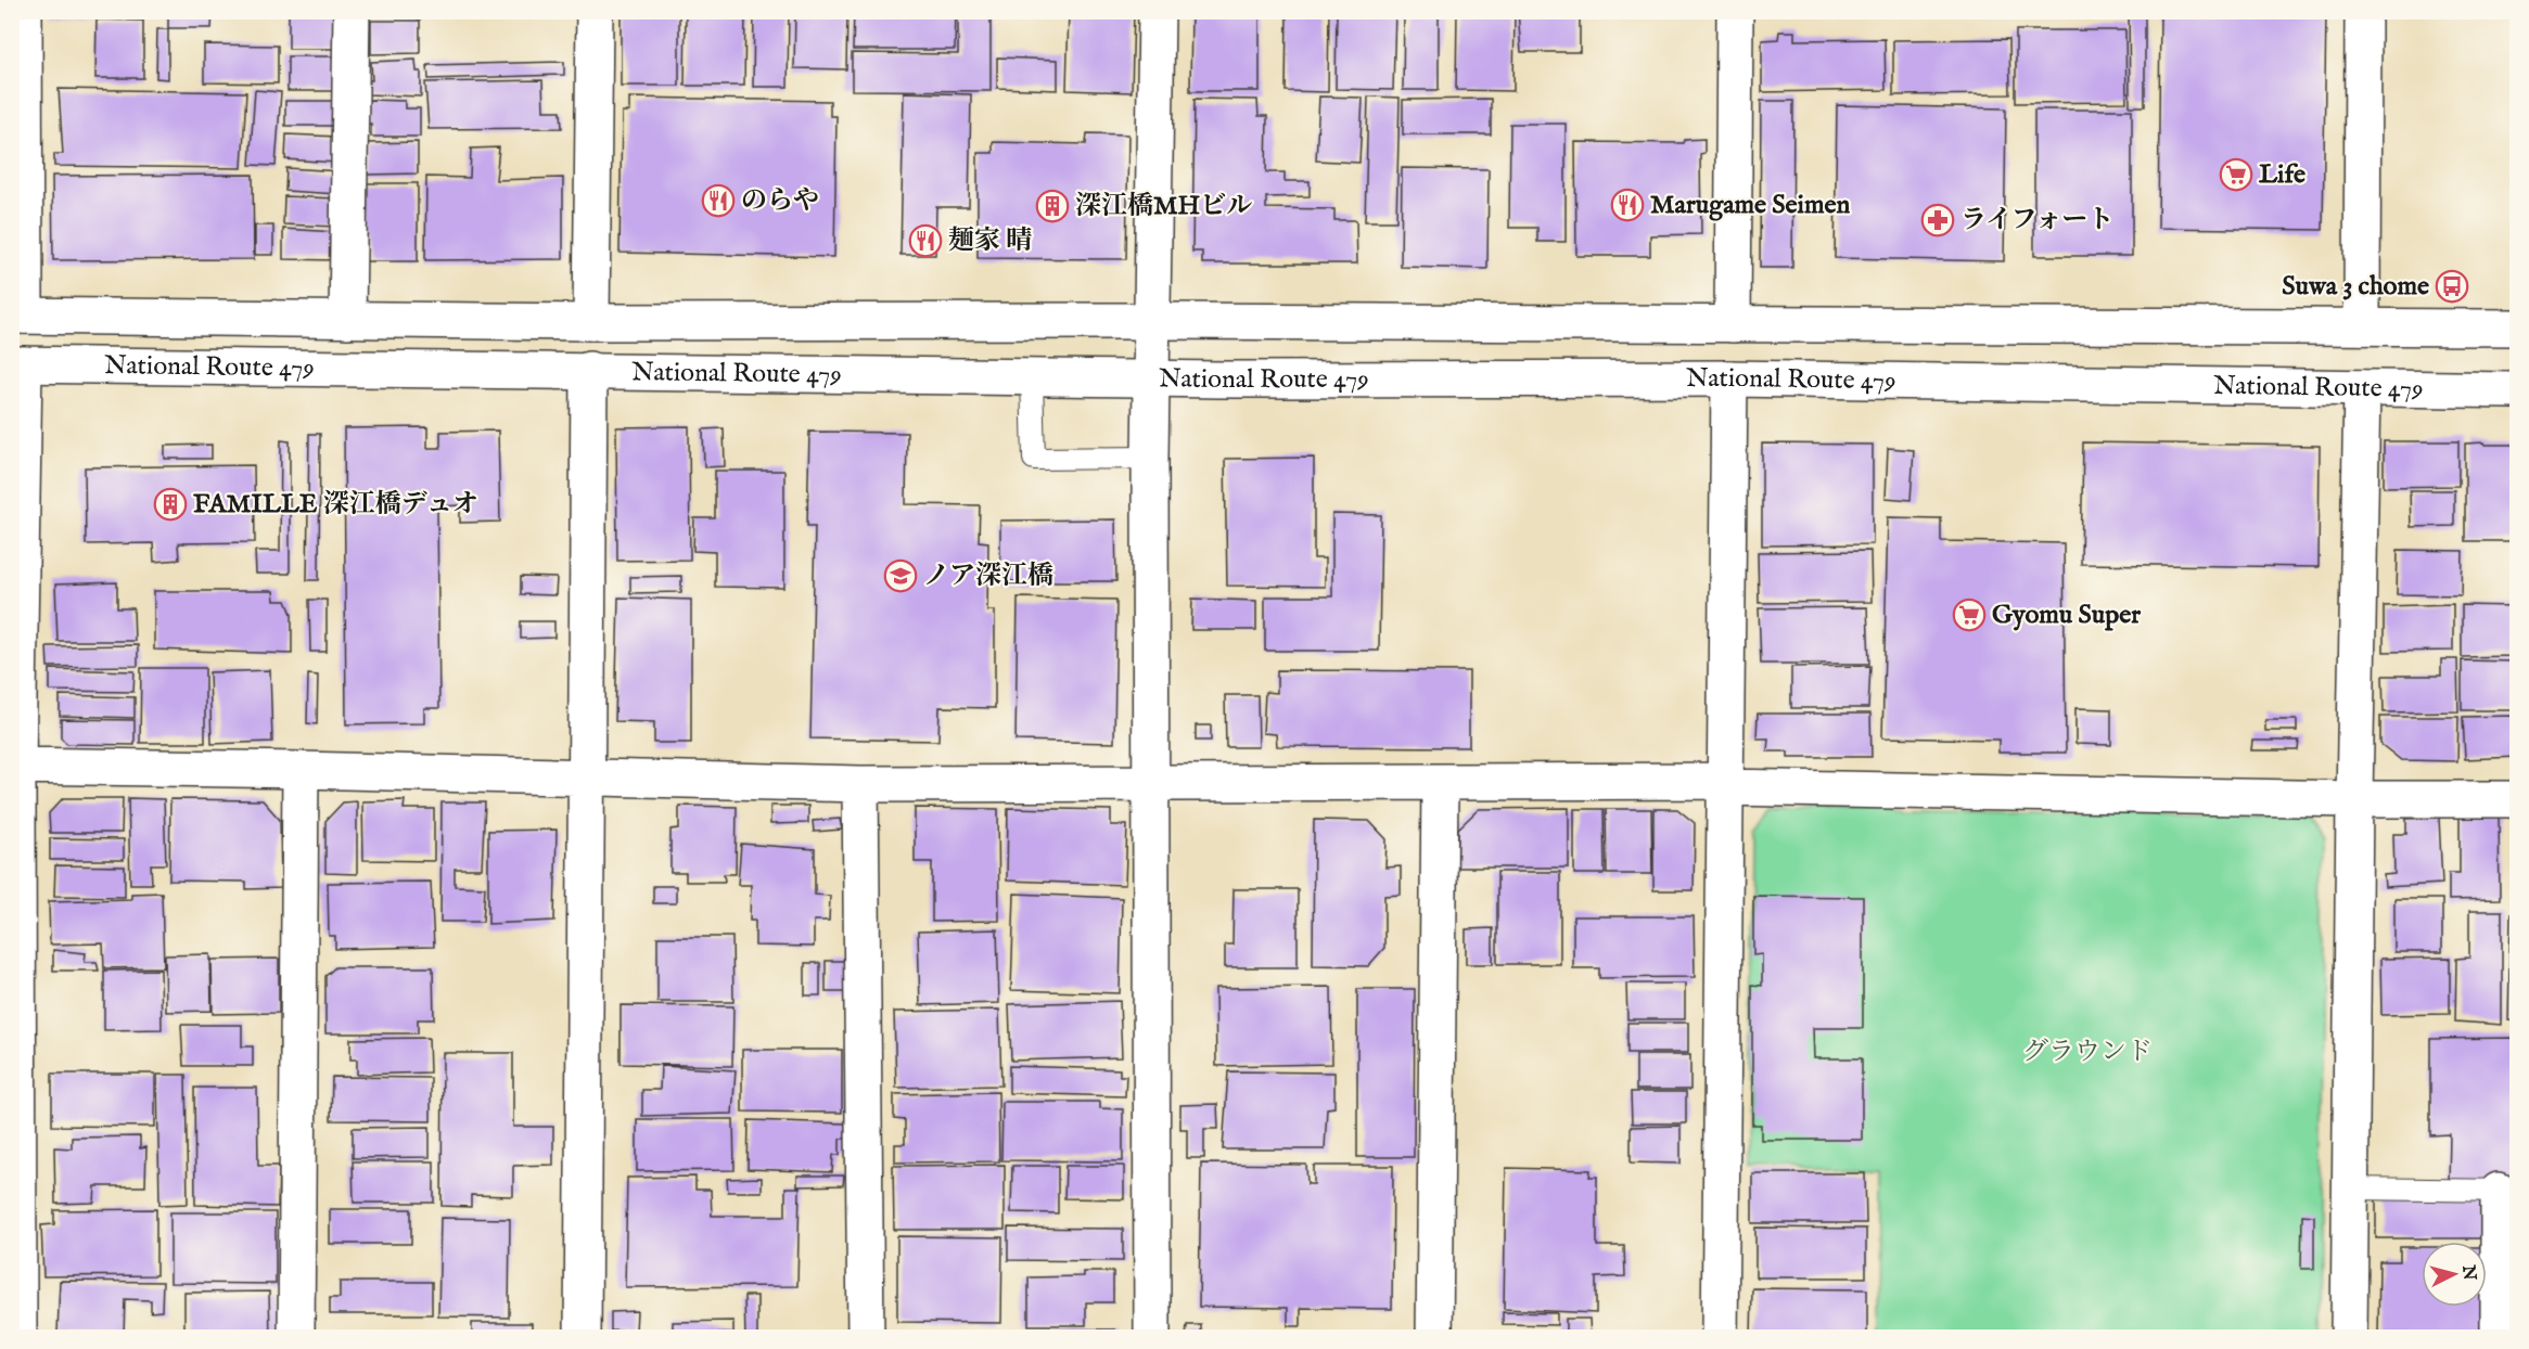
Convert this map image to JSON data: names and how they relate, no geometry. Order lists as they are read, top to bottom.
{
  "streets": {
    "main road": ["National Route 479"]
  },
  "parks": ["グラウンド"],
  "places": {
    "supermarket": ["Life", "Gyomu Super"],
    "restaurant": ["のらや", "Marugame Seimen", "麺家 晴"],
    "building": ["深江橋MHビル", "FAMILLE 深江橋デュオ"],
    "pharmacy": ["ライフォート"],
    "bus stop": ["Suwa 3 chome"],
    "school or university": ["ノア深江橋"]
  },
  "north": "right"
}
